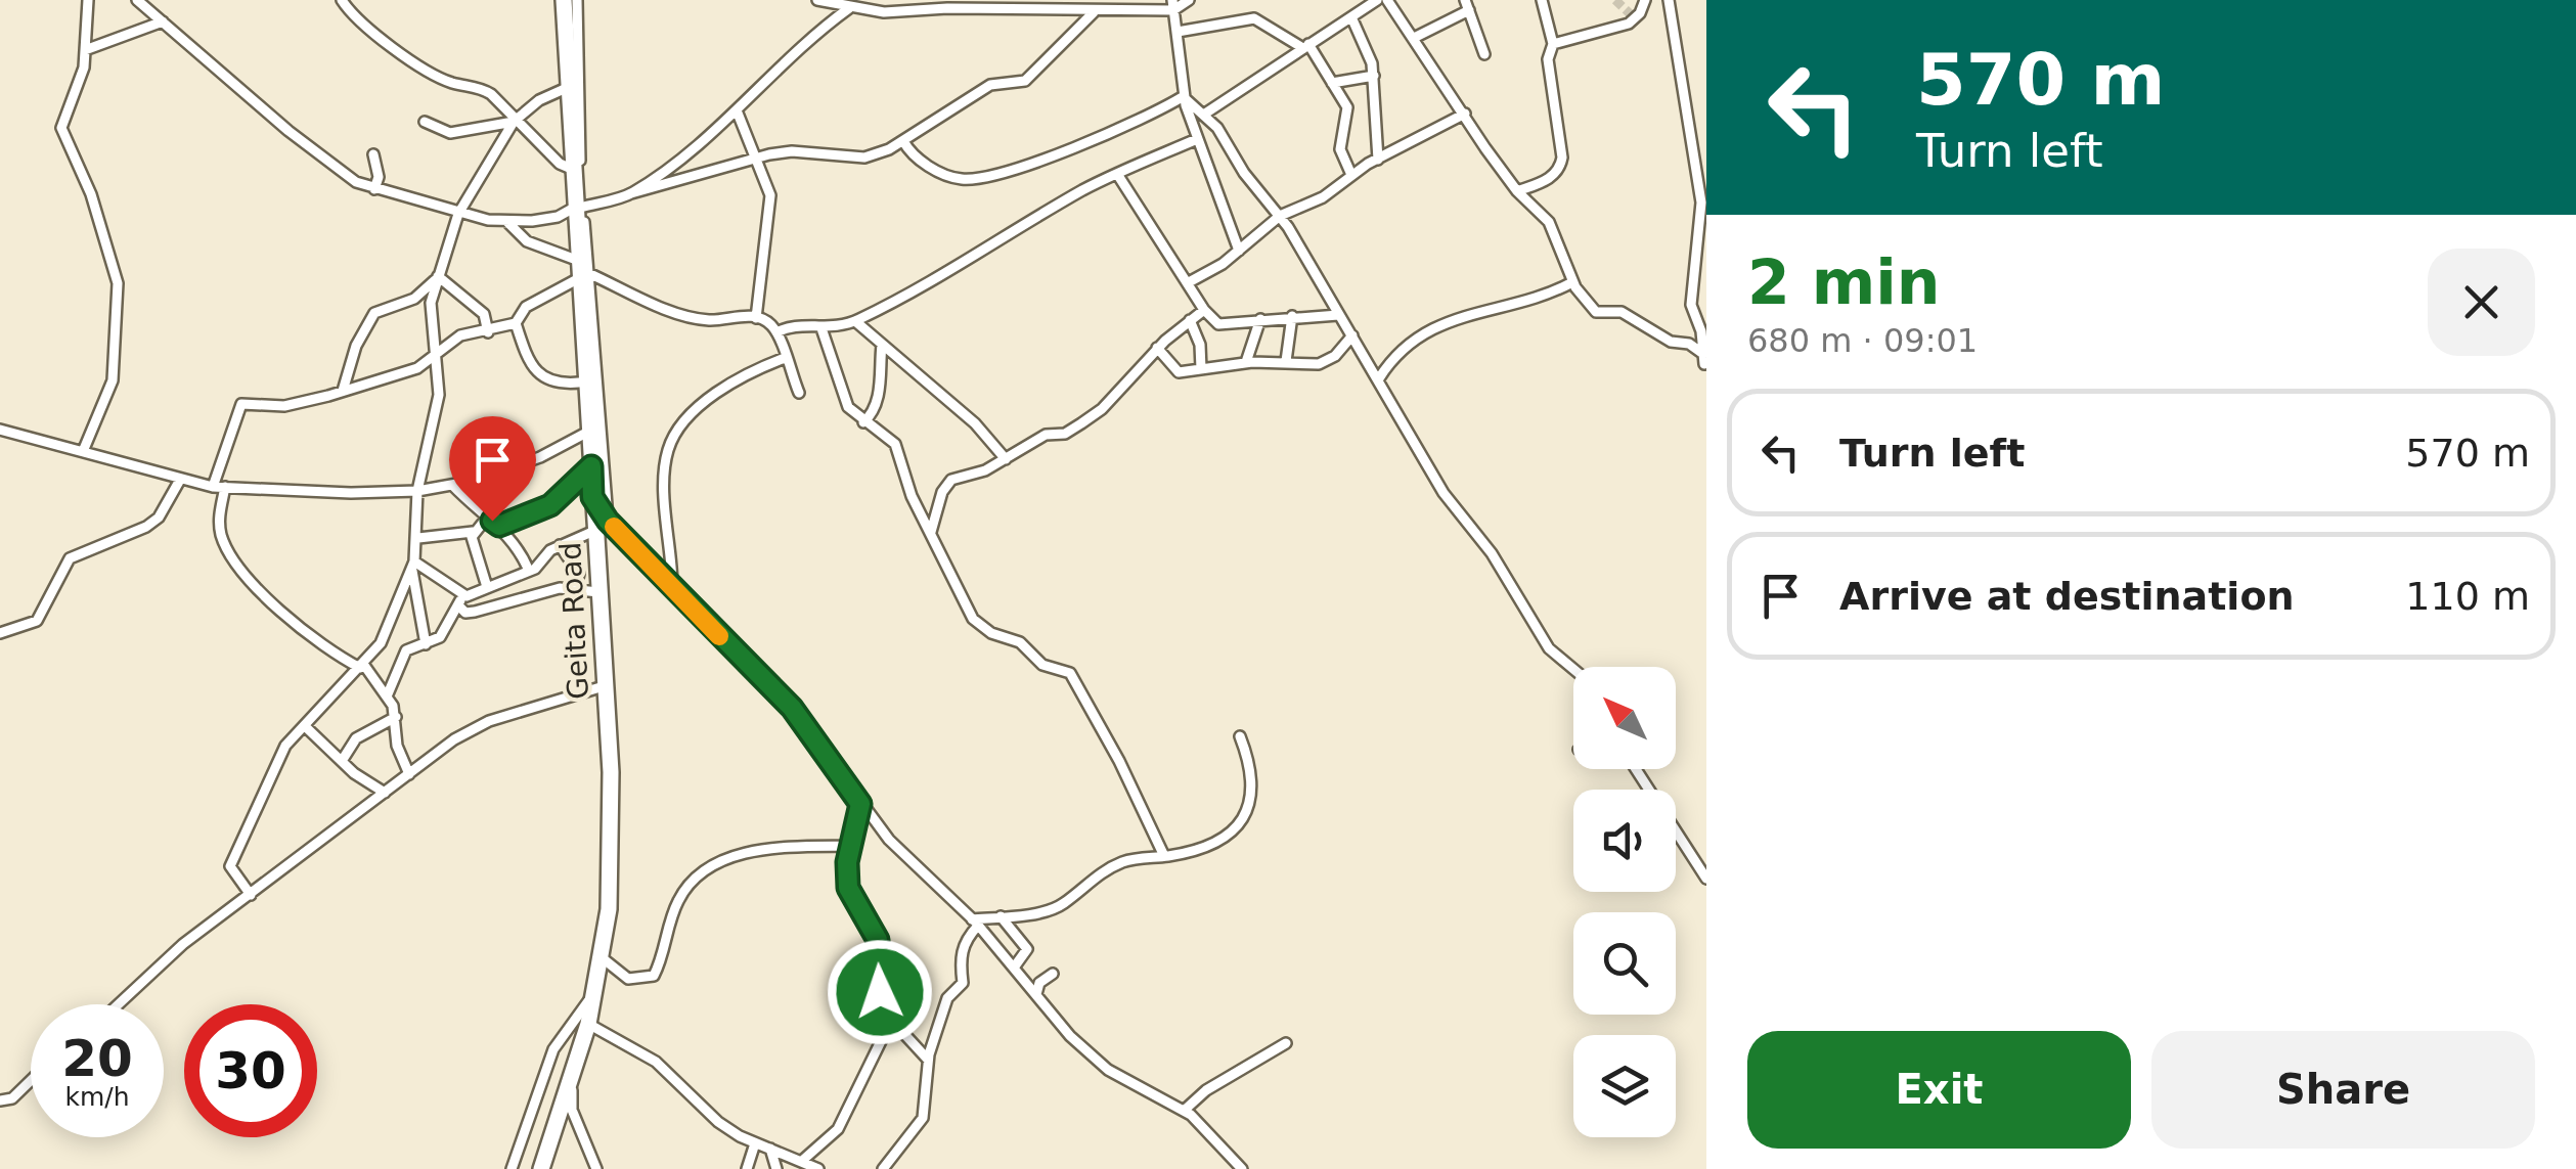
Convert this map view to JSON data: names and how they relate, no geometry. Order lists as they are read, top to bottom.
{
  "streets": {
    "highway": ["Geita Road"]
  },
  "north": "top left",
  "page": {
    "turn": ["570 m", "Turn left"],
    "heading": ["2 min", "680 m · 09:01"],
    "list": [
      {
        "name": "Turn left",
        "value": "570 m"
      },
      {
        "name": "Arrive at destination",
        "value": "110 m"
      }
    ],
    "speed": "20 km/h",
    "limit": "30",
    "buttons": ["Exit", "Share"]
  }
}
